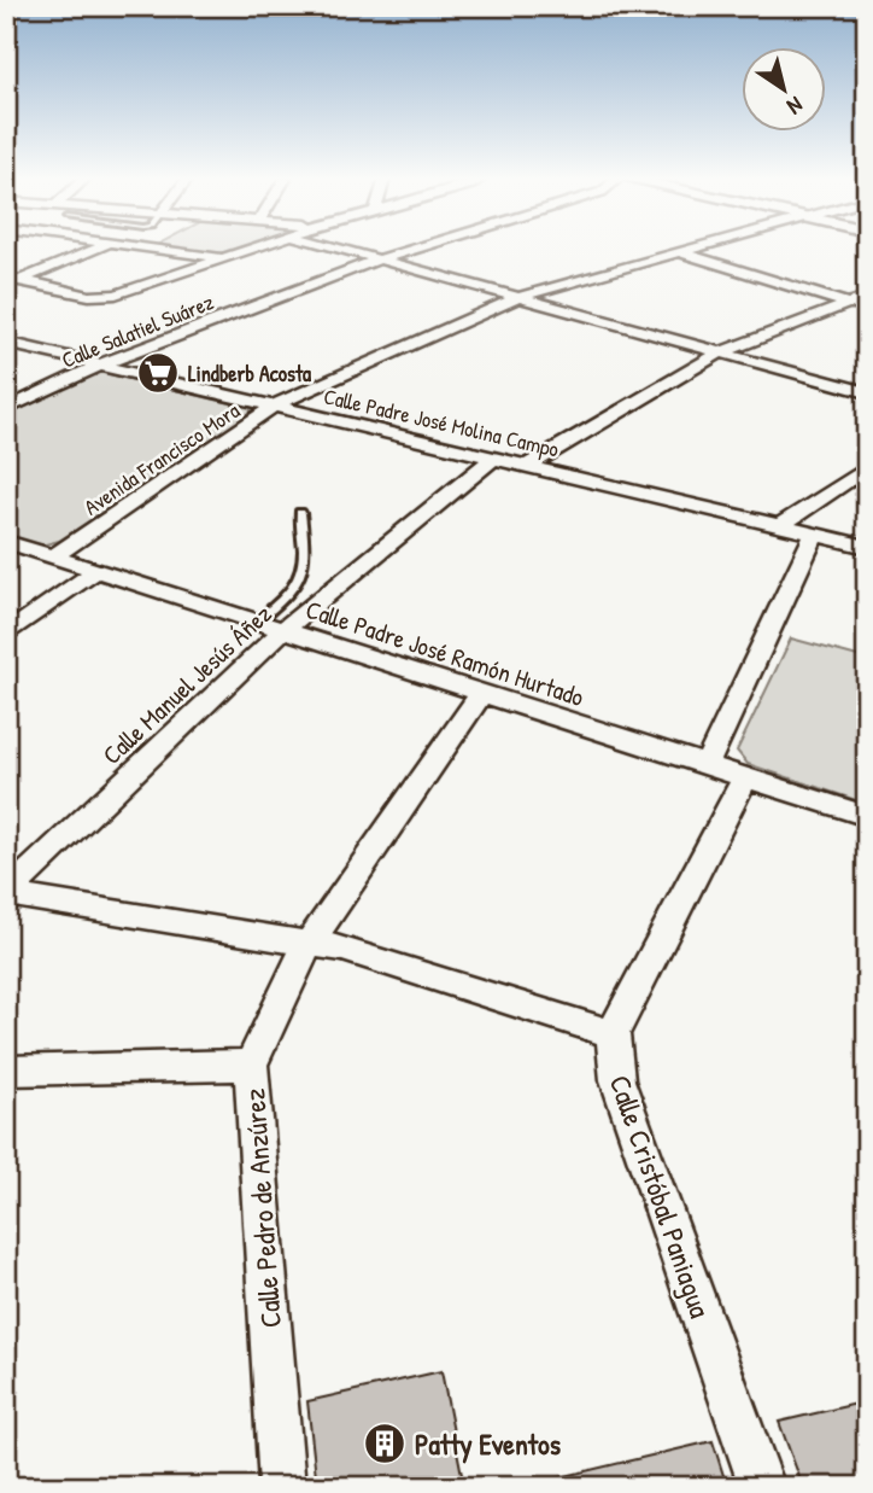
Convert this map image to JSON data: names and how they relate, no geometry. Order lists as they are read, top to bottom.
{
  "streets": {
    "street": [
      "Calle Salatiel Suárez",
      "Calle Padre José Molina Campo",
      "Avenida Francisco Mora",
      "Calle Padre José Ramón Hurtado",
      "Calle Manuel Jesús Áñez",
      "Calle Cristóbal Paniagua",
      "Calle Pedro de Anzúrez"
    ]
  },
  "crossings": [
    ["Calle Salatiel Suárez", "Calle Padre José Molina Campo"],
    ["Calle Padre José Molina Campo", "Avenida Francisco Mora"],
    ["Calle Padre José Molina Campo", "Calle Manuel Jesús Áñez"],
    ["Avenida Francisco Mora", "Calle Padre José Ramón Hurtado"],
    ["Calle Padre José Ramón Hurtado", "Calle Manuel Jesús Áñez"],
    ["Calle Padre José Ramón Hurtado", "Calle Pedro de Anzúrez"]
  ],
  "places": {
    "supermarket": ["Lindberb Acosta"],
    "building": ["Patty Eventos"]
  },
  "north": "bottom right"
}
